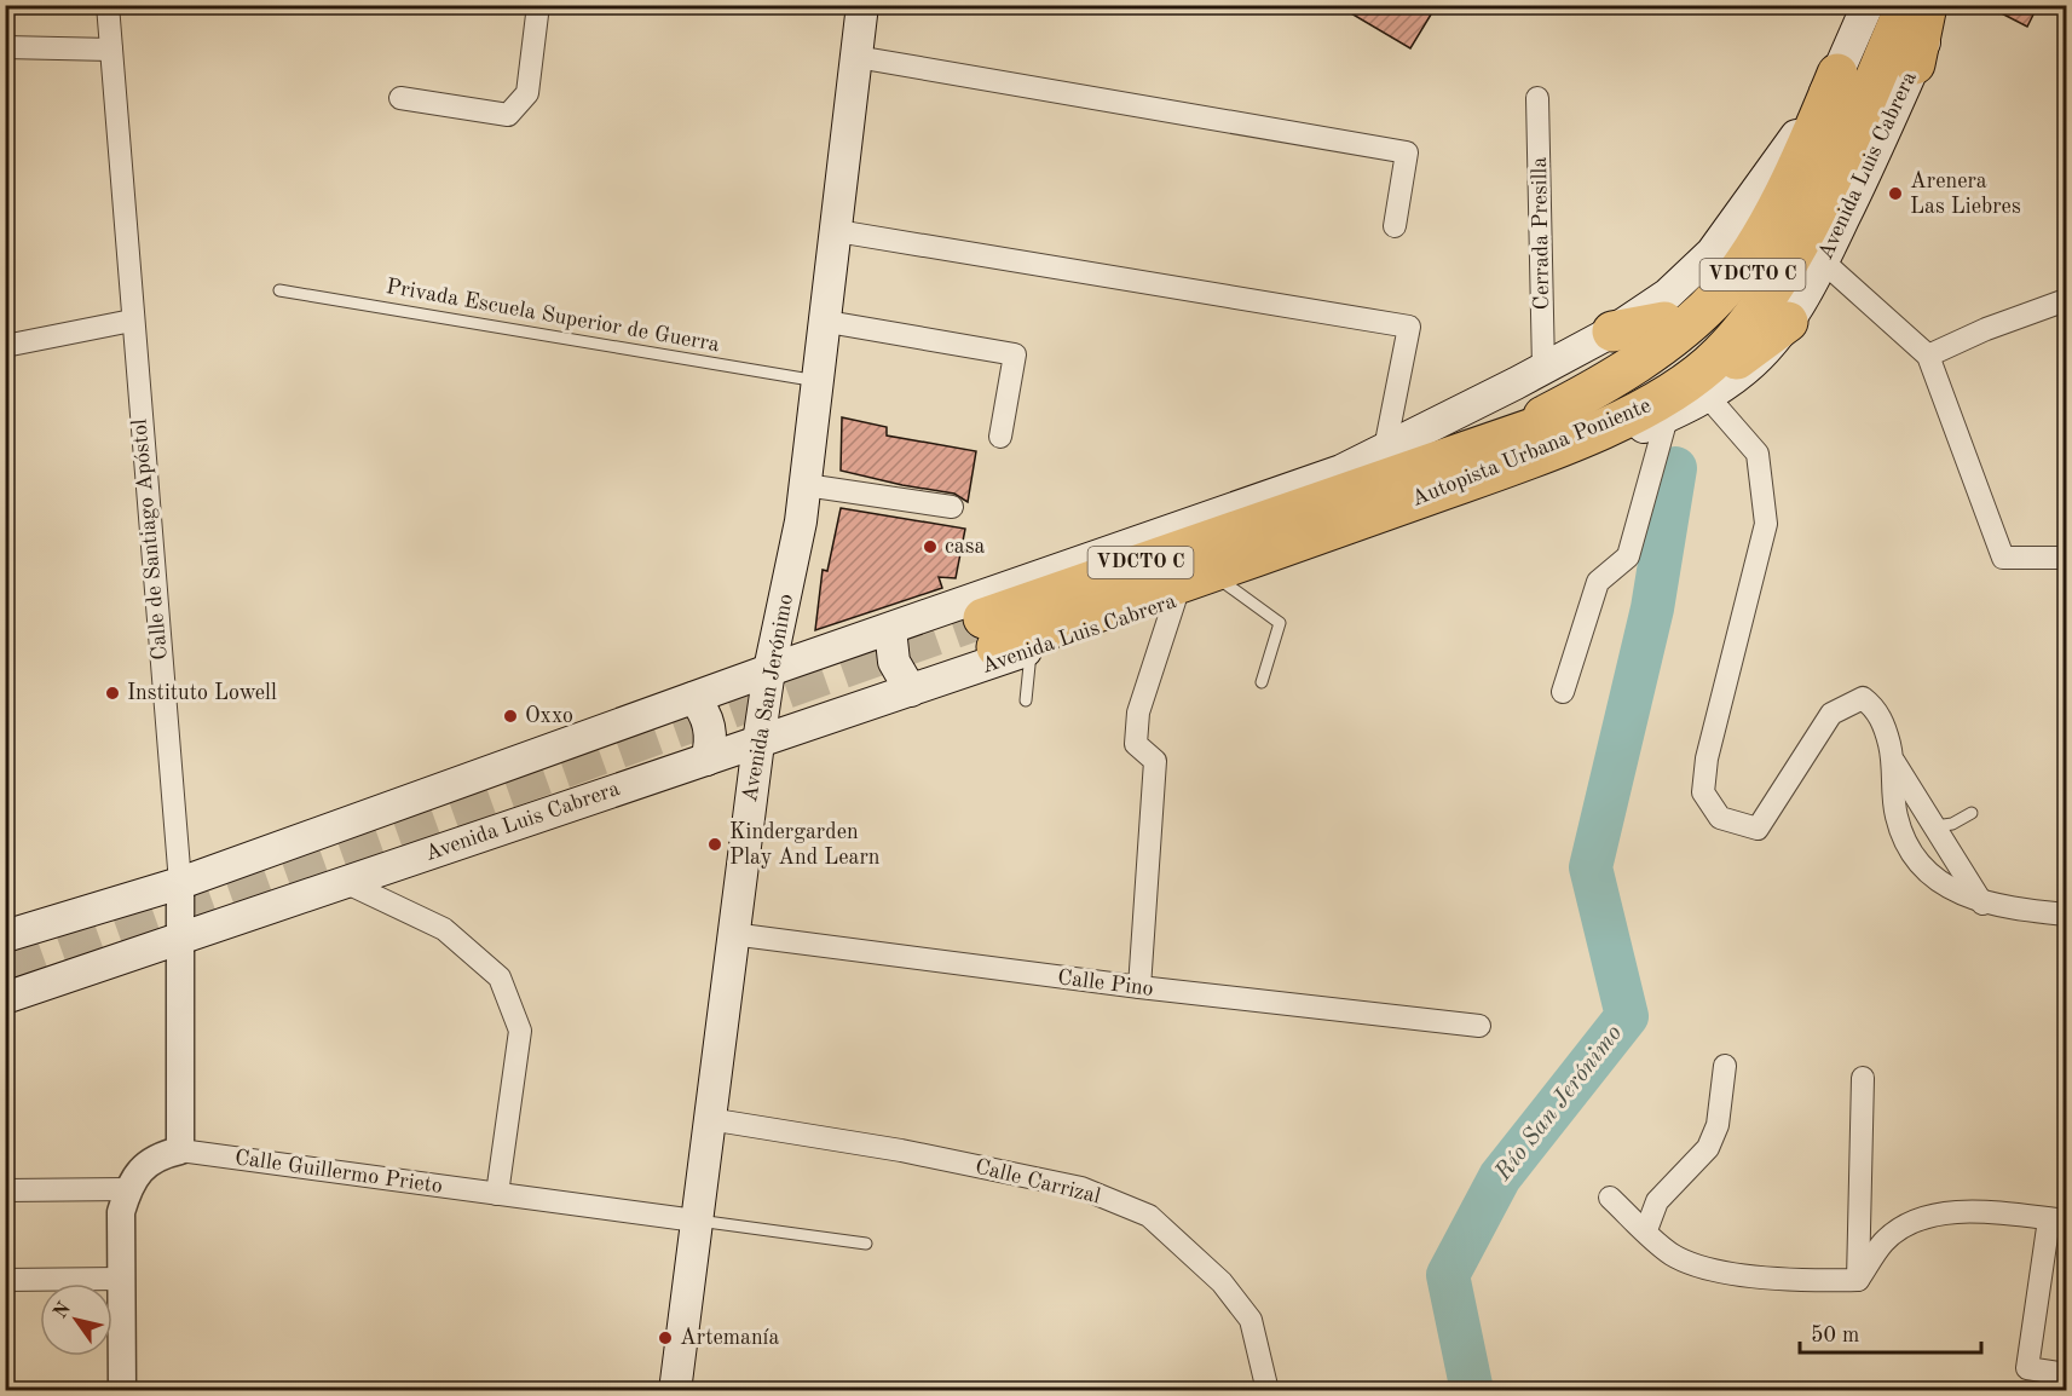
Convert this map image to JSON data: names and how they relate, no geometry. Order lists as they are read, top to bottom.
{
  "streets": {
    "highway": ["VDCTO C", "Autopista Urbana Poniente"],
    "main road": ["Avenida Luis Cabrera", "Avenida San Jerónimo"],
    "street": [
      "Cerrada Presilla",
      "Calle de Santiago Apóstol",
      "Calle Pino",
      "Calle Guillermo Prieto",
      "Calle Carrizal"
    ],
    "lane": ["Privada Escuela Superior de Guerra"]
  },
  "crossings": [
    ["Avenida Luis Cabrera", "Autopista Urbana Poniente"],
    ["Avenida Luis Cabrera", "Calle de Santiago Apóstol"],
    ["Avenida Luis Cabrera", "Avenida San Jerónimo"],
    ["Privada Escuela Superior de Guerra", "Avenida San Jerónimo"],
    ["Calle de Santiago Apóstol", "Calle Guillermo Prieto"],
    ["Avenida San Jerónimo", "Calle Pino"],
    ["Avenida San Jerónimo", "Calle Guillermo Prieto"],
    ["Avenida San Jerónimo", "Calle Carrizal"]
  ],
  "water": ["Río San Jerónimo"],
  "places": [
    "Arenera Las Liebres",
    "casa",
    "Instituto Lowell",
    "Oxxo",
    "Kindergarden Play And Learn",
    "Artemanía"
  ],
  "scale_bar": "50 m",
  "north": "top left"
}
